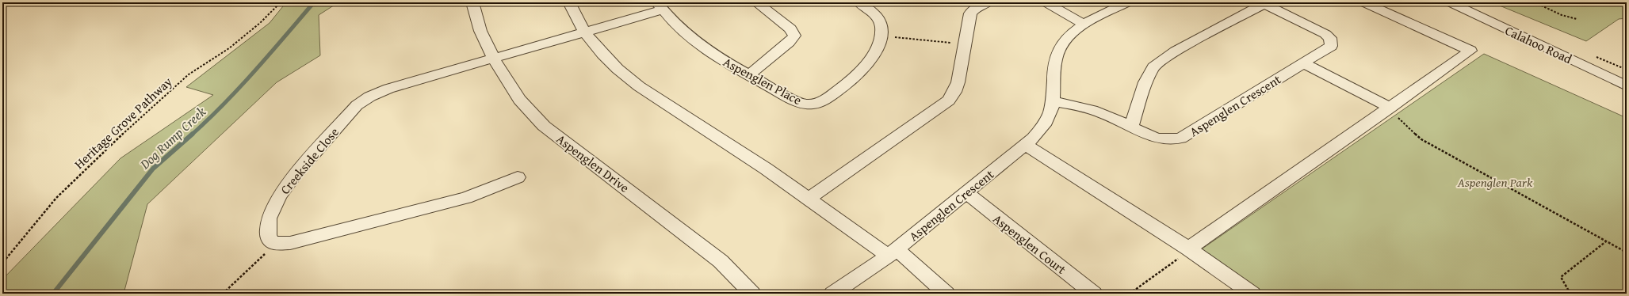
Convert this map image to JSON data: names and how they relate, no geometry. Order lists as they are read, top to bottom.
{
  "streets": {
    "street": [
      "Calahoo Road",
      "Aspenglen Place",
      "Aspenglen Crescent",
      "Creekside Close",
      "Aspenglen Drive",
      "Aspenglen Court"
    ],
    "path": ["Heritage Grove Pathway"]
  },
  "crossings": [
    ["Aspenglen Place", "Creekside Close"],
    ["Aspenglen Place", "Aspenglen Drive"],
    ["Aspenglen Crescent", "Aspenglen Court"],
    ["Creekside Close", "Aspenglen Drive"]
  ],
  "water": ["Dog Rump Creek"],
  "parks": ["Aspenglen Park"]
}
